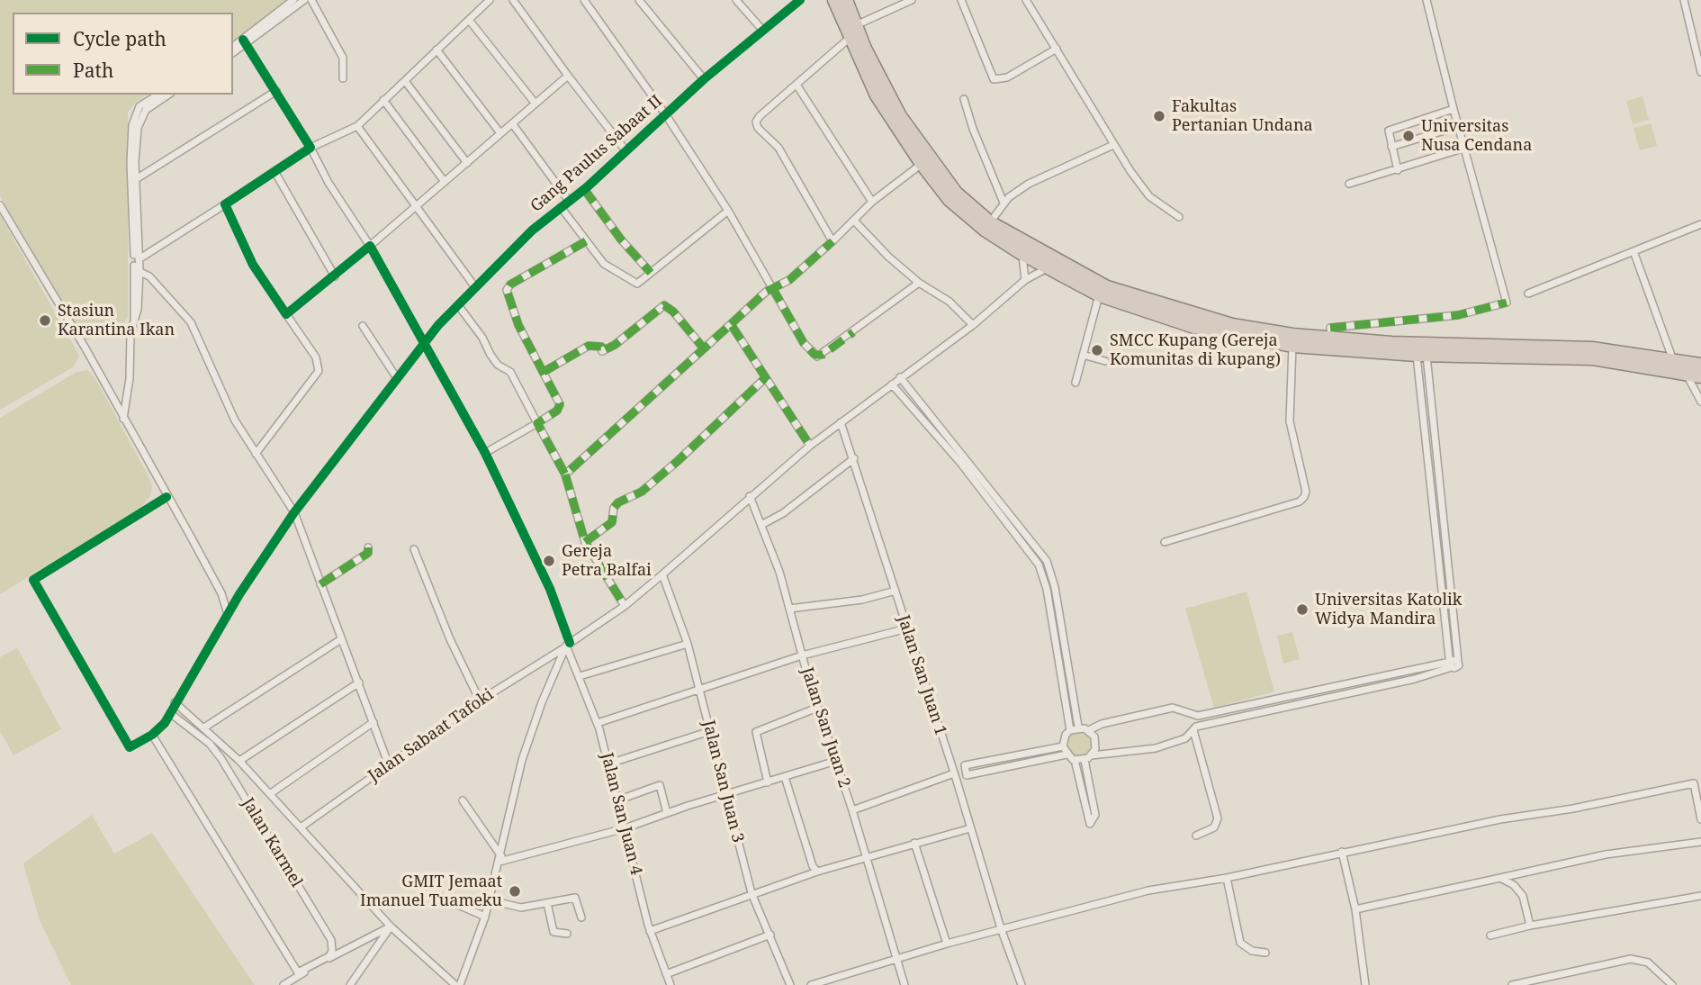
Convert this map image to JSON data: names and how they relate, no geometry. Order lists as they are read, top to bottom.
{
  "streets": {
    "street": [
      "Gang Paulus Sabaat II",
      "Jalan San Juan 1",
      "Jalan San Juan 2",
      "Jalan Sabaat Tafoki",
      "Jalan San Juan 3",
      "Jalan San Juan 4",
      "Jalan Karmel"
    ]
  },
  "crossings": [
    ["Gang Paulus Sabaat II", "Jalan San Juan 4"],
    ["Gang Paulus Sabaat II", "Jalan Karmel"],
    ["Jalan San Juan 1", "Jalan Sabaat Tafoki"],
    ["Jalan San Juan 2", "Jalan Sabaat Tafoki"],
    ["Jalan Sabaat Tafoki", "Jalan San Juan 3"],
    ["Jalan Sabaat Tafoki", "Jalan San Juan 4"]
  ],
  "places": [
    "Fakultas Pertanian Undana",
    "Universitas Nusa Cendana",
    "Stasiun Karantina Ikan",
    "SMCC Kupang (Gereja Komunitas di kupang)",
    "Gereja Petra Balfai",
    "Universitas Katolik Widya Mandira",
    "GMIT Jemaat Imanuel Tuameku"
  ],
  "legend": ["Cycle path", "Path"]
}
